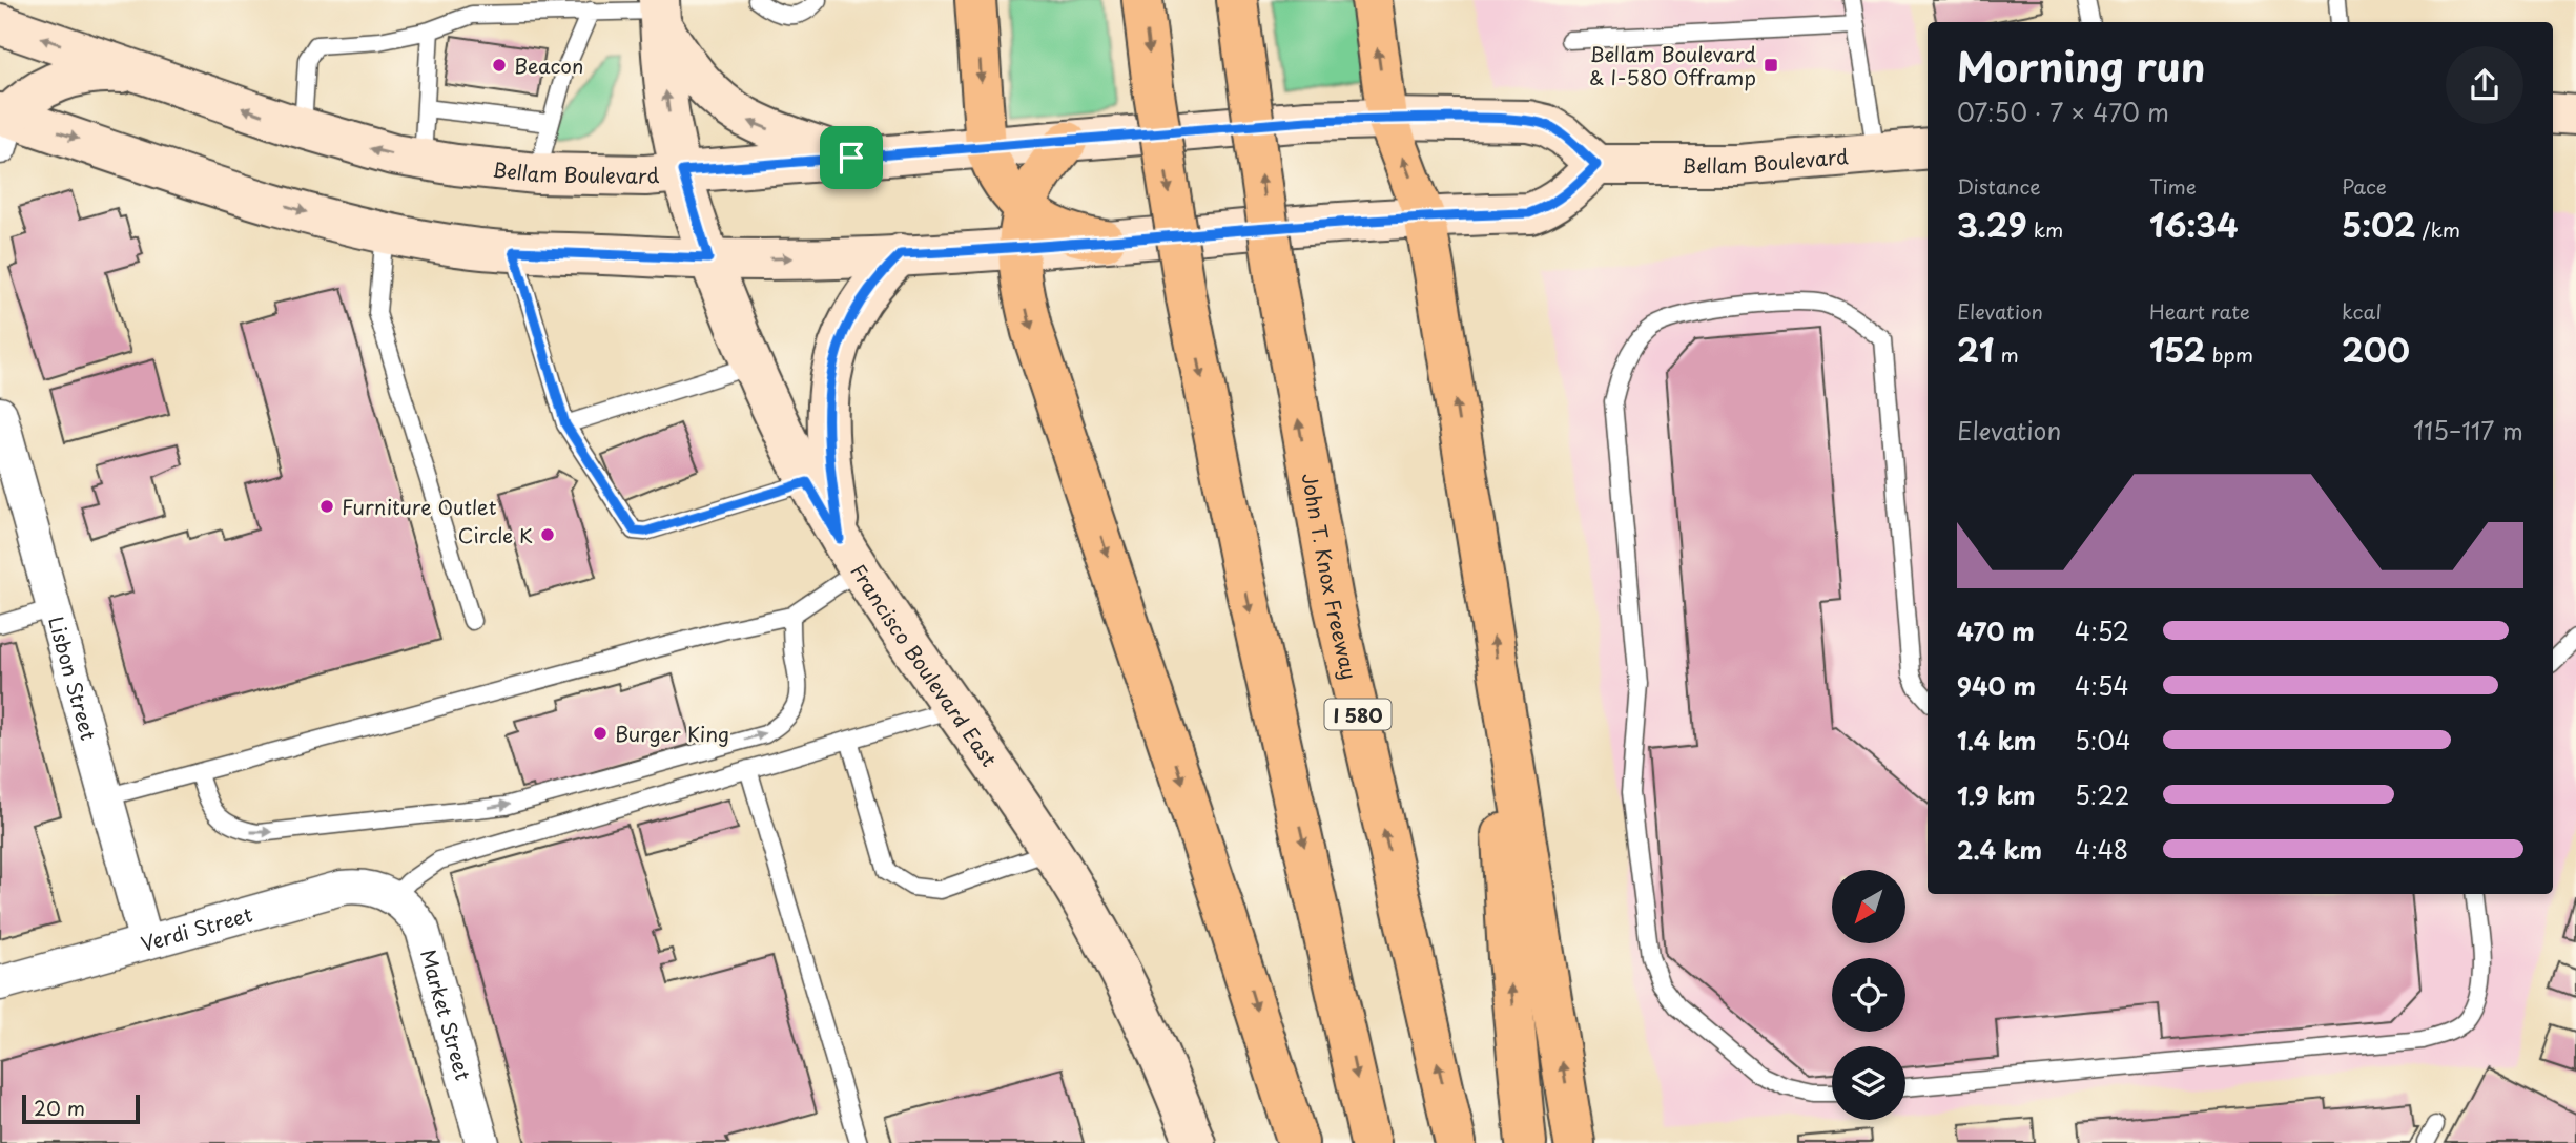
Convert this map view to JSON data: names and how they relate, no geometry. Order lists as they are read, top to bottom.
{
  "streets": {
    "highway": ["John T. Knox Freeway", "I 580"],
    "main road": ["Bellam Boulevard", "Francisco Boulevard East"],
    "street": ["Lisbon Street", "Verdi Street", "Market Street"]
  },
  "crossings": [
    ["Bellam Boulevard", "Francisco Boulevard East"],
    ["Lisbon Street", "Verdi Street"],
    ["Verdi Street", "Market Street"]
  ],
  "places": {
    "other": [
      "Beacon",
      "Furniture Outlet",
      "Circle K",
      "Burger King"
    ],
    "transit": ["Bellam Boulevard & I-580 Offramp"]
  },
  "scale_bar": "20 m",
  "north": "bottom left",
  "page": {
    "heading": ["Morning run", "07:50 · 7 × 470 m"],
    "stats": [
      ["Distance", "3.29 km"],
      ["Time", "16:34"],
      ["Pace", "5:02 /km"],
      ["Elevation", "21 m"],
      ["Heart rate", "152 bpm"],
      ["kcal", "200"]
    ],
    "chart": ["Elevation", "115–117 m"],
    "list": [
      {
        "name": "470 m",
        "note": "4:52"
      },
      {
        "name": "940 m",
        "note": "4:54"
      },
      {
        "name": "1.4 km",
        "note": "5:04"
      },
      {
        "name": "1.9 km",
        "note": "5:22"
      },
      {
        "name": "2.4 km",
        "note": "4:48"
      }
    ],
    "scale": "20 m"
  }
}
